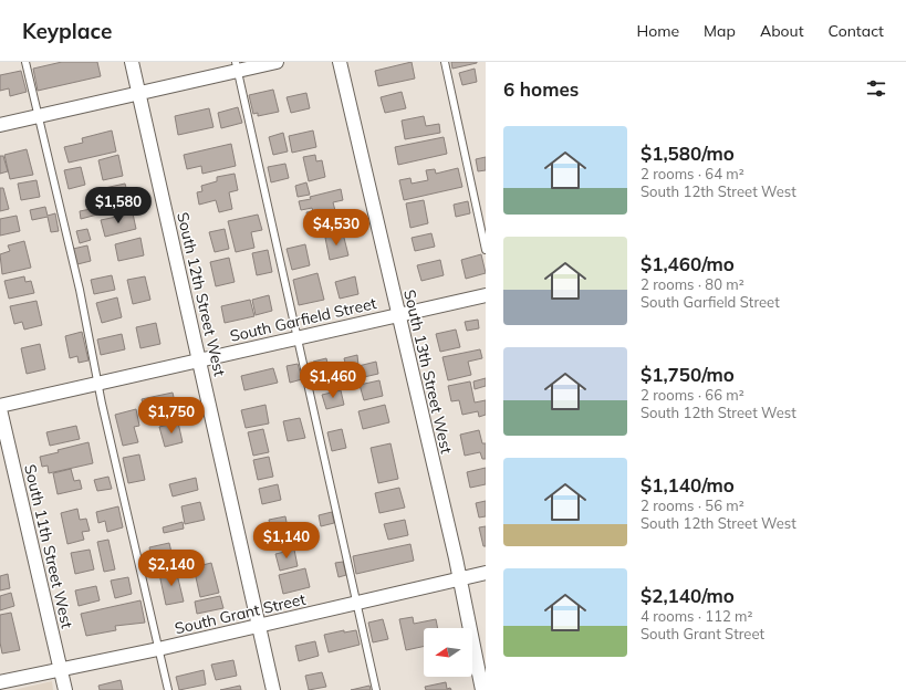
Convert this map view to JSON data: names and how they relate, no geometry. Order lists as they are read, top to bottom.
{
  "streets": {
    "street": [
      "South 12th Street West",
      "South Garfield Street",
      "South 13th Street West",
      "South 11th Street West",
      "South Grant Street"
    ]
  },
  "crossings": [
    ["South 12th Street West", "South Garfield Street"],
    ["South 12th Street West", "South Grant Street"],
    ["South Garfield Street", "South 13th Street West"],
    ["South Garfield Street", "South 11th Street West"],
    ["South 13th Street West", "South Grant Street"],
    ["South 11th Street West", "South Grant Street"]
  ],
  "north": "left",
  "page": {
    "header": "Keyplace",
    "nav": [
      "Home",
      "Map",
      "About",
      "Contact"
    ],
    "heading": "6 homes",
    "list": [
      {
        "name": "$1,580/mo",
        "note": "2 rooms · 64 m² · South 12th Street West"
      },
      {
        "name": "$1,460/mo",
        "note": "2 rooms · 80 m² · South Garfield Street"
      },
      {
        "name": "$1,750/mo",
        "note": "2 rooms · 66 m² · South 12th Street West"
      },
      {
        "name": "$1,140/mo",
        "note": "2 rooms · 56 m² · South 12th Street West"
      },
      {
        "name": "$2,140/mo",
        "note": "4 rooms · 112 m² · South Grant Street"
      }
    ],
    "price": [
      "$1,580",
      "$4,530",
      "$1,460",
      "$1,750",
      "$1,140",
      "$2,140"
    ]
  }
}
